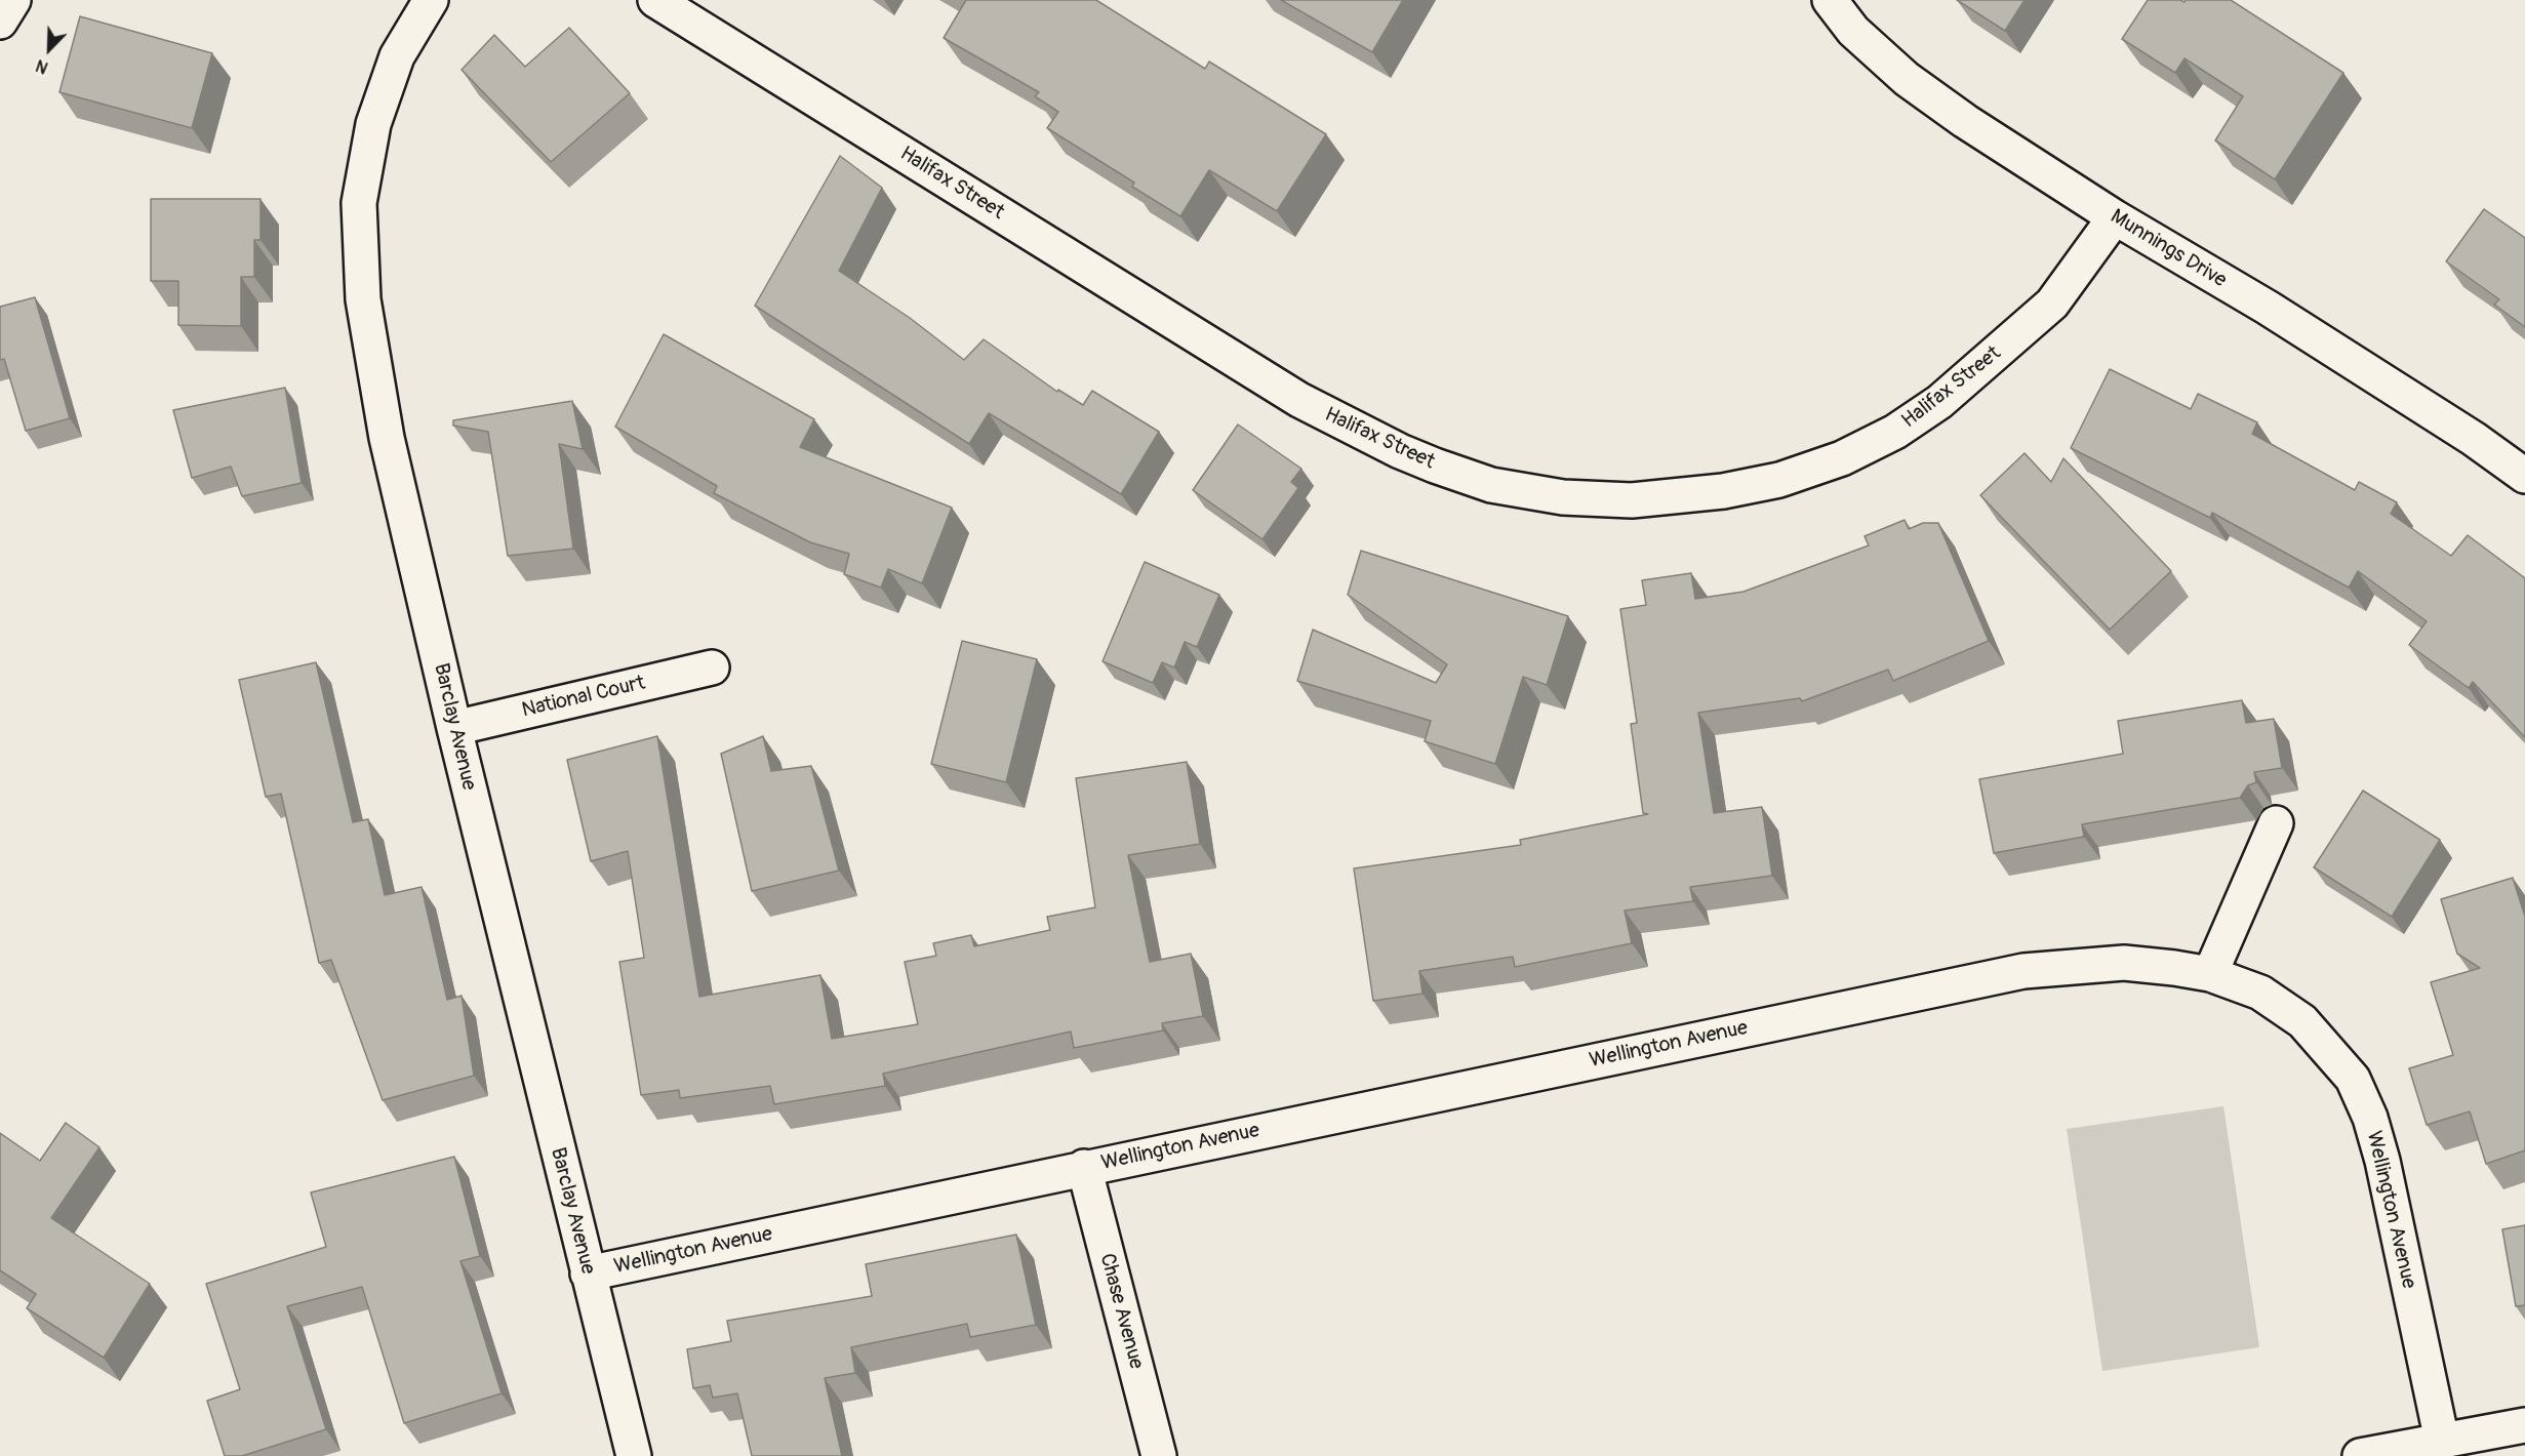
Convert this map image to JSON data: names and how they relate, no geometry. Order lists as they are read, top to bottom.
{
  "streets": {
    "street": [
      "Halifax Street",
      "Munnings Drive",
      "National Court",
      "Barclay Avenue",
      "Wellington Avenue",
      "Chase Avenue"
    ]
  },
  "crossings": [
    ["Halifax Street", "Munnings Drive"],
    ["National Court", "Barclay Avenue"],
    ["Barclay Avenue", "Wellington Avenue"],
    ["Wellington Avenue", "Chase Avenue"]
  ],
  "north": "bottom left"
}
